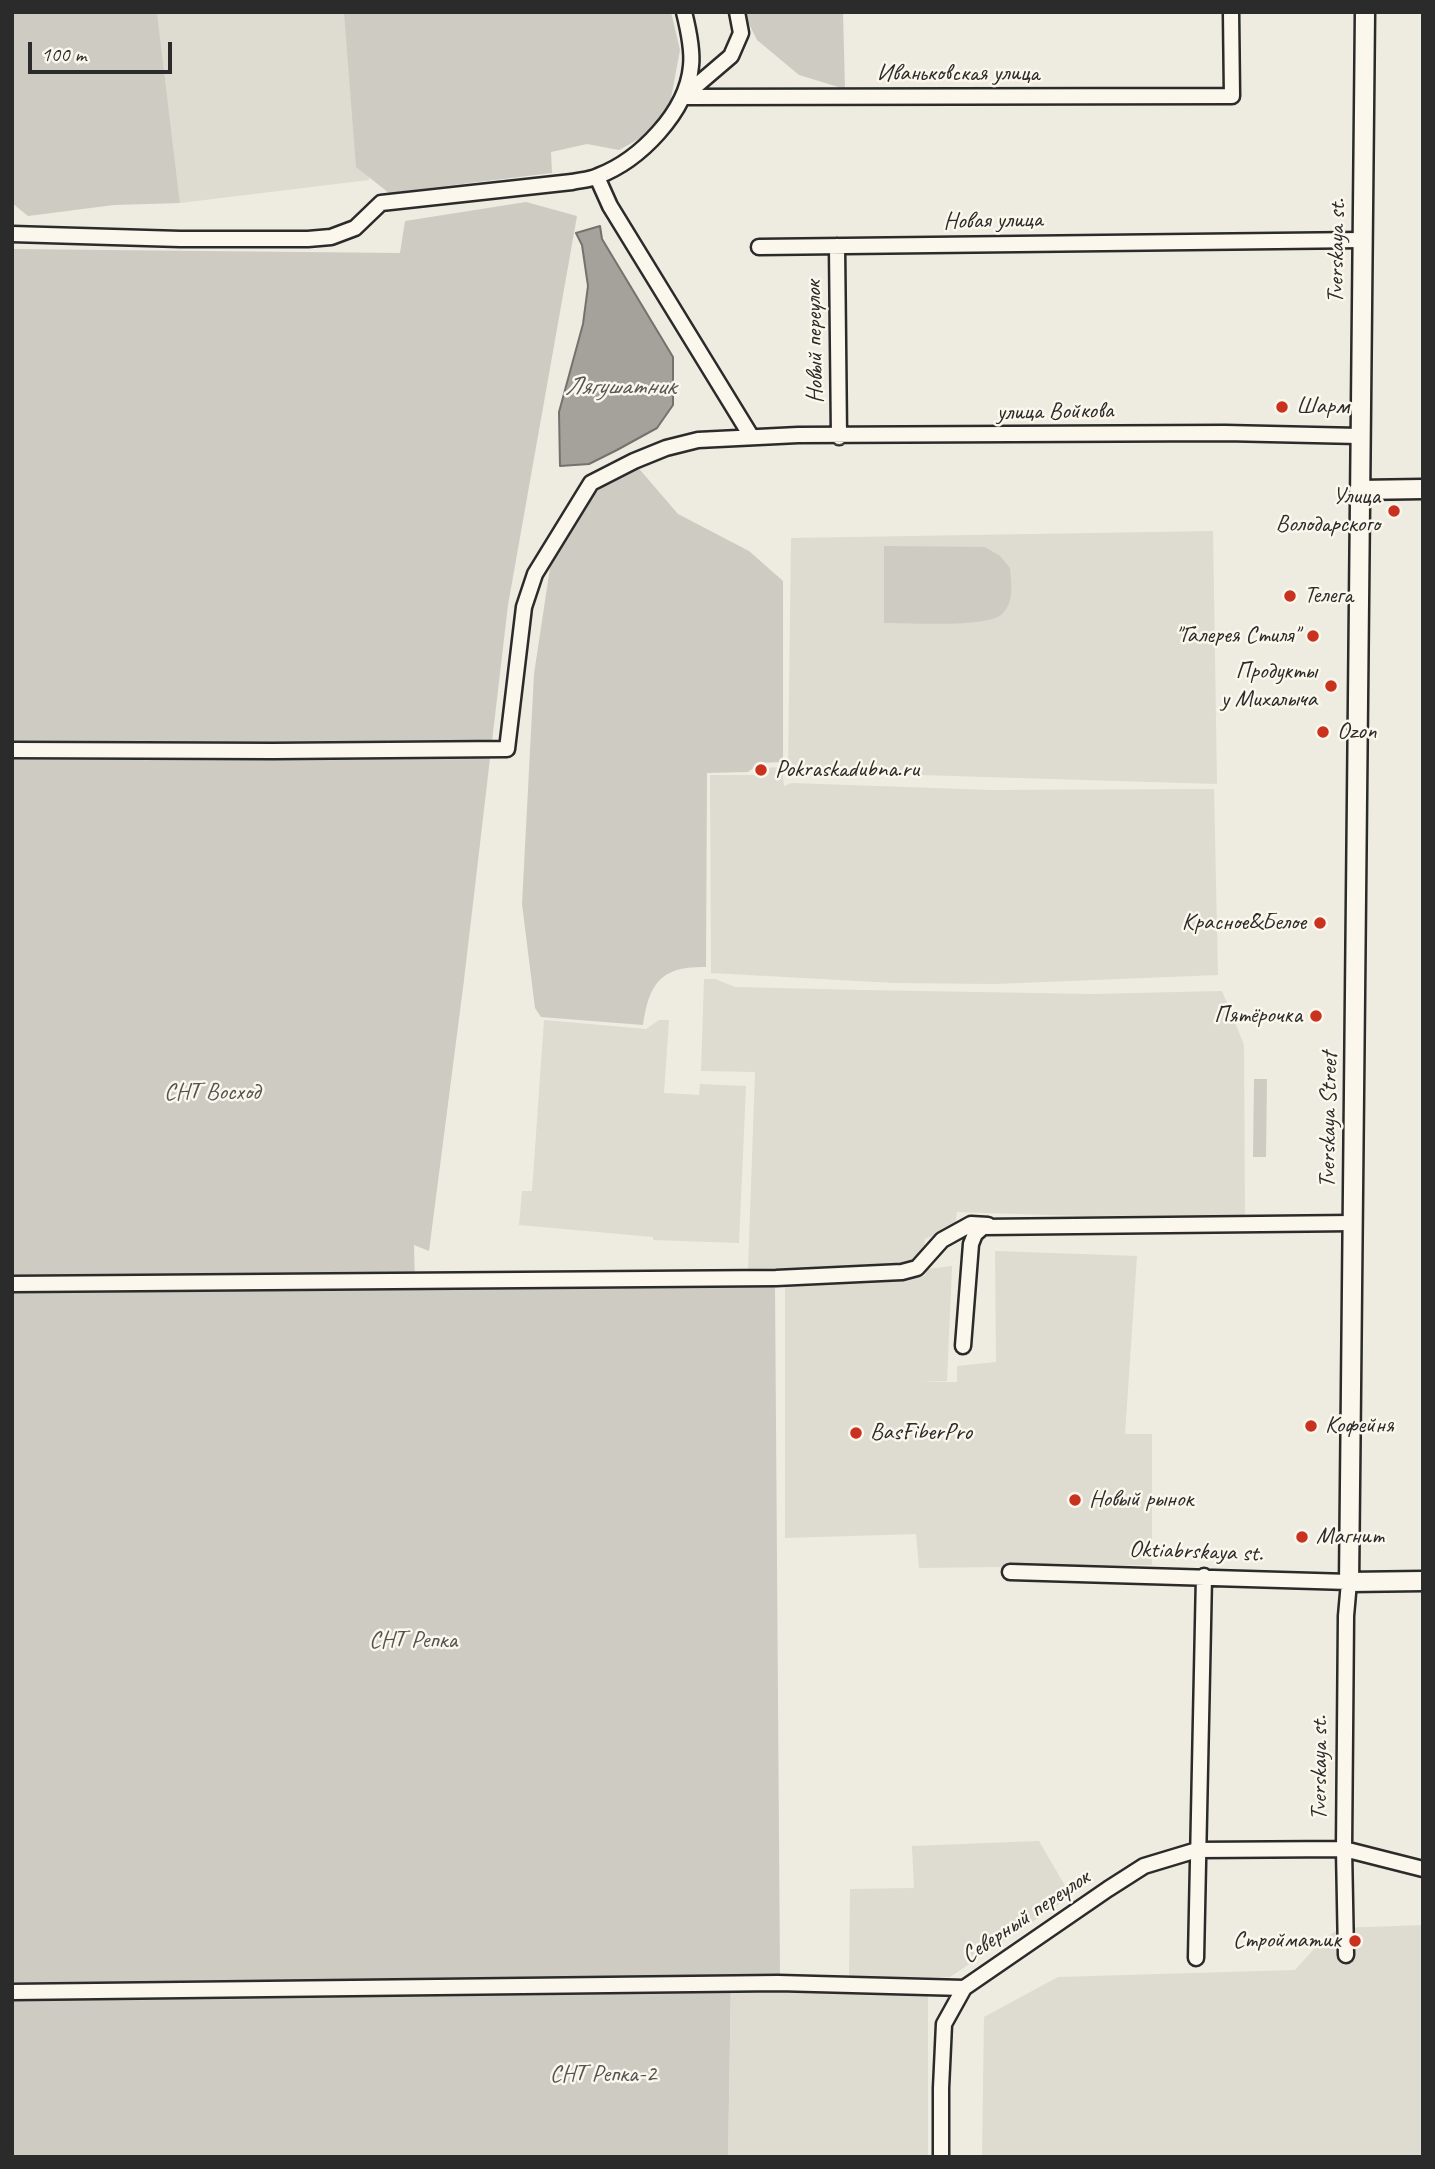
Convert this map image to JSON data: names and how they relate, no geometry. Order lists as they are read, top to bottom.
{
  "streets": {
    "main road": ["Tverskaya st.", "Tverskaya Street", "Oktiabrskaya st."],
    "street": [
      "Иваньковская улица",
      "Новая улица",
      "Новый переулок",
      "улица Войкова",
      "Северный переулок"
    ]
  },
  "crossings": [
    ["Новая улица", "Tverskaya st."],
    ["Новая улица", "Новый переулок"],
    ["Tverskaya st.", "улица Войкова"],
    ["Tverskaya st.", "Tverskaya Street"],
    ["Tverskaya st.", "Oktiabrskaya st."],
    ["Tverskaya st.", "Северный переулок"],
    ["Новый переулок", "улица Войкова"],
    ["Tverskaya Street", "Oktiabrskaya st."]
  ],
  "water": ["Лягушатник"],
  "parks": ["СНТ Восход", "СНТ Репка", "СНТ Репка-2"],
  "places": [
    "Шарм",
    "Улица Володарского",
    "Телега",
    "\"Галерея Стиля\"",
    "Продукты у Михалыча",
    "Ozon",
    "Pokraskadubna.ru",
    "Красное&Белое",
    "Пятёрочка",
    "Кофейня",
    "BasFiberPro",
    "Новый рынок",
    "Магнит",
    "Стройматик"
  ],
  "scale_bar": "100 m"
}
